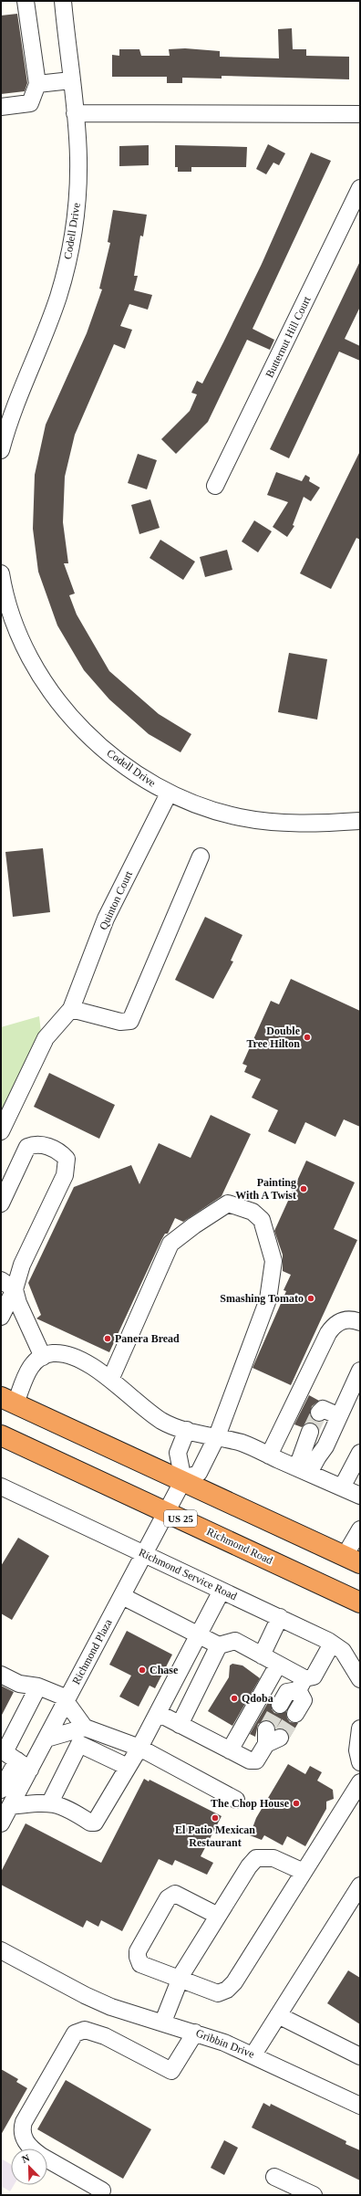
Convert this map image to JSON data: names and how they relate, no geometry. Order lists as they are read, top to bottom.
{
  "streets": {
    "highway": ["US 25", "Richmond Road"],
    "street": [
      "Codell Drive",
      "Butternut Hill Court",
      "Quinton Court",
      "Richmond Service Road",
      "Richmond Plaza",
      "Gribbin Drive"
    ]
  },
  "crossings": [
    ["Codell Drive", "Quinton Court"],
    ["Richmond Road", "Richmond Plaza"],
    ["Richmond Service Road", "Richmond Plaza"]
  ],
  "places": [
    "Double Tree Hilton",
    "Painting With A Twist",
    "Smashing Tomato",
    "Panera Bread",
    "Chase",
    "Qdoba",
    "The Chop House",
    "El Patio Mexican Restaurant"
  ],
  "north": "top left"
}
